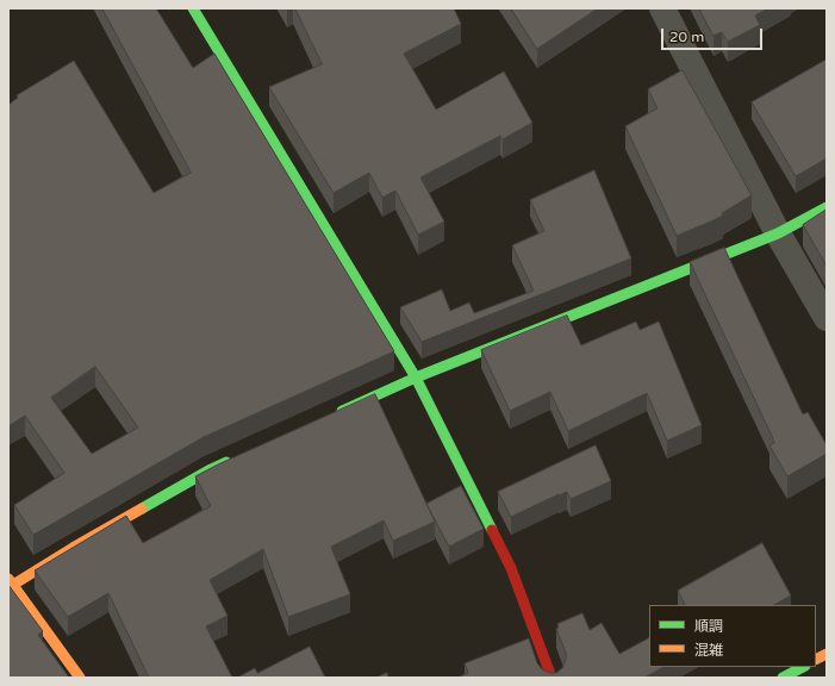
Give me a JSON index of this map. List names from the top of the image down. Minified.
{"legend":["順調","混雑"],"scale_bar":"20 m"}
